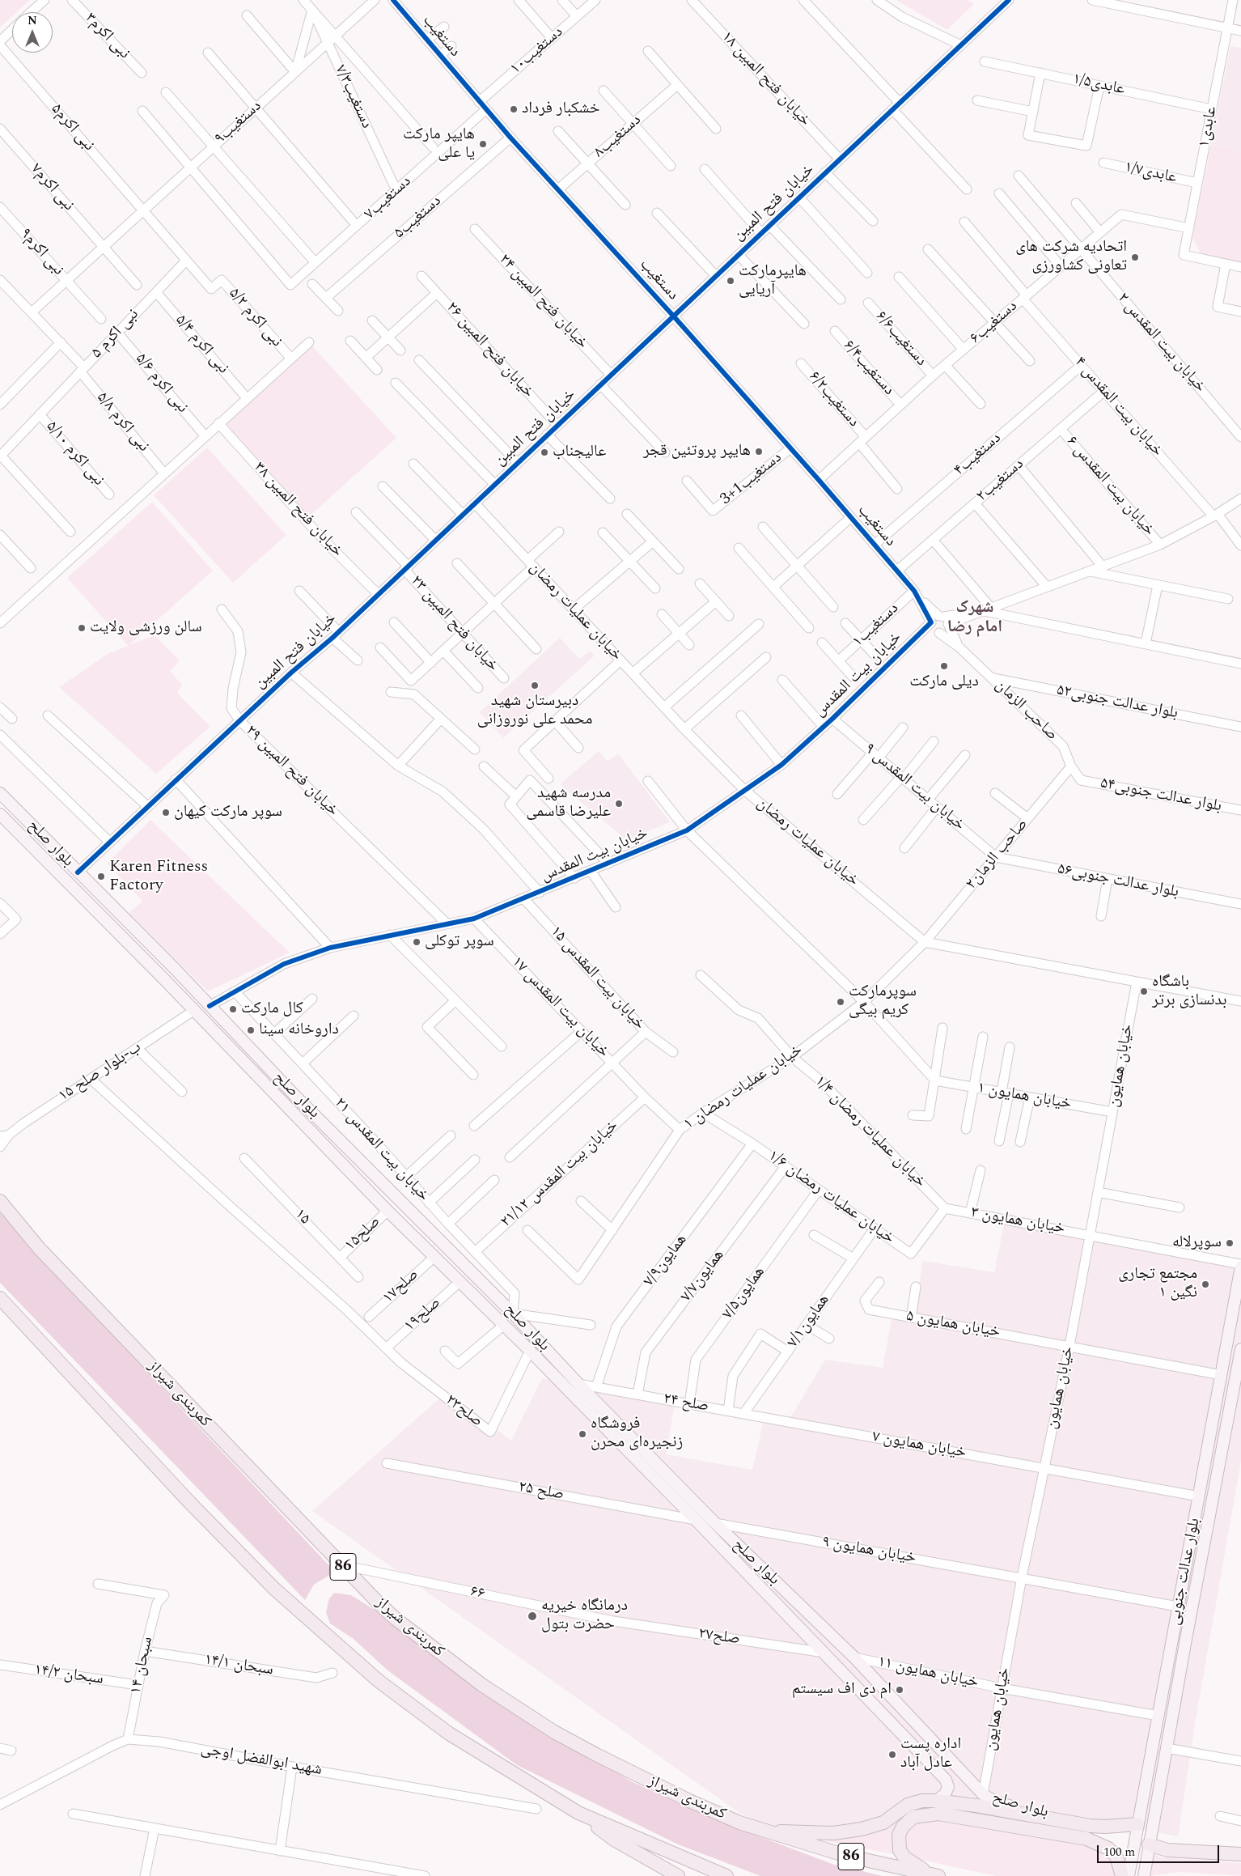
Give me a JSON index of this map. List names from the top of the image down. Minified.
{"streets":{"highway":["کمربندی شیراز","86"],"main road":["بلوار صلح","بلوار عدالت جنوبی"],"street":["نبی اکرم۳","دستغیب","دستغیب۱۰","خیابان فتح المبین ۱۸","عابدی۱/۵","دستغیب۷/۳","دستغیب۹","۱عابدی","نبی اکرم۵","دستغیب۸","عابدی۱/۷","نبی اکرم۷","دستغیب۷","خیابان فتح المبین","دستغیب۵","نبی اکرم۹","خیابان فتح المبین ۲۴","نبی اکرم ۵/۲","دستغیب۶","نبی اکرم ۵","دستغیب۶/۶","خیابان بیت المقدس ۲","نبی اکرم ۵/۴","خیابان فتح المبین ۲۶","دستغیب۶/۴","نبی اکرم ۵/۶","دستغیب۶/۲","خیابان بیت المقدس ۴","نبی اکرم ۵/۸","نبی اکرم ۵/۱۰","دستغیب۴","3+1دستغیب","۲دستغیب","خیابان بیت المقدس ۶","خیابان فتح المبین ۳۸","خیابان عملیات رمضان","خیابان فتح المبین ۲۳","دستغیب۱","خیابان بیت المقدس","بلوار عدالت جنوبی۵۲","صاحب الزمان","خیابان فتح المبین ۲۹","خیابان بیت المقدس ۹","بلوار عدالت جنوبی۵۴","۲صاحب الزمان","بلوار عدالت جنوبی۵۶","خیابان بیت المقدس ۱۵","خیابان بیت المقدس ۱۷","خیابان همایون","۱۵ ب-بلوار صلح","خیابان عملیات رمضان ۱","خیابان همایون ۱","خیابان عملیات رمضان ۱/۴","خیابان بیت المقدس ۲۱","خیابان بیت المقدس ۲۱/۱۲","خیابان عملیات رمضان ۱/۶","۱۵","خیابان همایون ۳","صلح۱۵","همایون۷/۹","همایون۷/۷","صلح۱۷","همایون۷/۵","صلح۱۹","همایون۷/۱","خیابان همایون ۵","صلح ۲۴","صلح۲۳","خیابان همایون ۷","صلح ۲۵","خیابان همایون ۹","۶۶","صلح۲۷","سبحان ۱۴","سبحان ۱۴/۱","خیابان همایون ۱۱","سبحان ۱۴/۲","شهید ابوالفضل اوجی"]},"crossings":[["دستغیب","دستغیب۱۰"],["دستغیب","دستغیب۸"],["دستغیب","دستغیب۷"],["دستغیب","خیابان فتح المبین"],["دستغیب","دستغیب۵"],["دستغیب","دستغیب۶"],["دستغیب","دستغیب۴"],["دستغیب","3+1دستغیب"],["دستغیب","۲دستغیب"],["دستغیب","دستغیب۱"],["دستغیب","خیابان بیت المقدس"],["دستغیب","صاحب الزمان"],["خیابان فتح المبین ۱۸","خیابان فتح المبین"],["عابدی۱/۵","۱عابدی"],["دستغیب۹","نبی اکرم۵"],["دستغیب۹","نبی اکرم۷"],["دستغیب۹","دستغیب۷"],["دستغیب۹","نبی اکرم۹"],["۱عابدی","عابدی۱/۷"],["۱عابدی","دستغیب۶"],["خیابان فتح المبین","خیابان فتح المبین ۲۴"],["خیابان فتح المبین","خیابان فتح المبین ۲۶"],["خیابان فتح المبین","خیابان فتح المبین ۳۸"],["خیابان فتح المبین","خیابان عملیات رمضان"],["خیابان فتح المبین","خیابان فتح المبین ۲۳"],["خیابان فتح المبین","خیابان فتح المبین ۲۹"],["خیابان فتح المبین","بلوار صلح"],["نبی اکرم ۵/۲","نبی اکرم ۵"],["دستغیب۶","دستغیب۶/۶"],["دستغیب۶","خیابان بیت المقدس ۲"],["دستغیب۶","دستغیب۶/۴"],["دستغیب۶","دستغیب۶/۲"],["دستغیب۶","خیابان بیت المقدس ۴"],["نبی اکرم ۵","نبی اکرم ۵/۴"],["نبی اکرم ۵","نبی اکرم ۵/۶"],["نبی اکرم ۵","نبی اکرم ۵/۸"],["نبی اکرم ۵","نبی اکرم ۵/۱۰"],["خیابان بیت المقدس ۴","دستغیب۴"],["خیابان بیت المقدس ۴","۲دستغیب"],["۲دستغیب","خیابان بیت المقدس ۶"],["خیابان عملیات رمضان","خیابان بیت المقدس"],["خیابان عملیات رمضان","۲صاحب الزمان"],["خیابان عملیات رمضان","خیابان همایون"],["خیابان عملیات رمضان","خیابان عملیات رمضان ۱"],["خیابان بیت المقدس","خیابان فتح المبین ۲۹"],["خیابان بیت المقدس","خیابان بیت المقدس ۹"],["خیابان بیت المقدس","بلوار صلح"],["خیابان بیت المقدس","خیابان بیت المقدس ۱۵"],["خیابان بیت المقدس","خیابان بیت المقدس ۱۷"],["خیابان بیت المقدس","خیابان بیت المقدس ۲۱"],["بلوار عدالت جنوبی۵۲","صاحب الزمان"],["صاحب الزمان","بلوار عدالت جنوبی۵۴"],["صاحب الزمان","۲صاحب الزمان"],["خیابان بیت المقدس ۹","۲صاحب الزمان"],["خیابان بیت المقدس ۹","بلوار عدالت جنوبی۵۶"],["بلوار صلح","خیابان همایون"],["بلوار صلح","۱۵ ب-بلوار صلح"],["بلوار صلح","خیابان بیت المقدس ۲۱"],["بلوار صلح","صلح۱۵"],["بلوار صلح","صلح۱۷"],["بلوار صلح","صلح۱۹"],["بلوار صلح","صلح ۲۴"],["بلوار صلح","صلح۲۳"],["بلوار صلح","صلح ۲۵"],["بلوار صلح","خیابان همایون ۹"],["بلوار صلح","صلح۲۷"],["بلوار صلح","خیابان همایون ۱۱"],["۲صاحب الزمان","بلوار عدالت جنوبی۵۶"],["۲صاحب الزمان","خیابان عملیات رمضان ۱"],["خیابان بیت المقدس ۱۷","خیابان عملیات رمضان ۱"],["خیابان بیت المقدس ۱۷","خیابان بیت المقدس ۲۱/۱۲"],["خیابان همایون","خیابان همایون ۱"],["خیابان همایون","خیابان همایون ۳"],["خیابان همایون","خیابان همایون ۵"],["خیابان همایون","خیابان همایون ۷"],["خیابان همایون","خیابان همایون ۹"],["خیابان همایون","خیابان همایون ۱۱"],["خیابان عملیات رمضان ۱","خیابان عملیات رمضان ۱/۴"],["خیابان عملیات رمضان ۱","خیابان عملیات رمضان ۱/۶"],["خیابان عملیات رمضان ۱/۴","خیابان عملیات رمضان ۱/۶"],["خیابان عملیات رمضان ۱/۴","خیابان همایون ۳"],["خیابان بیت المقدس ۲۱","خیابان بیت المقدس ۲۱/۱۲"],["خیابان عملیات رمضان ۱/۶","خیابان همایون ۳"],["خیابان عملیات رمضان ۱/۶","همایون۷/۹"],["خیابان عملیات رمضان ۱/۶","همایون۷/۷"],["خیابان عملیات رمضان ۱/۶","همایون۷/۵"],["خیابان عملیات رمضان ۱/۶","همایون۷/۱"],["۱۵","صلح۱۵"],["خیابان همایون ۳","بلوار عدالت جنوبی"],["همایون۷/۹","صلح ۲۴"],["همایون۷/۷","صلح ۲۴"],["همایون۷/۵","صلح ۲۴"],["صلح۱۹","صلح۲۳"],["همایون۷/۱","صلح ۲۴"],["خیابان همایون ۵","بلوار عدالت جنوبی"],["کمربندی شیراز","۶۶"],["صلح ۲۴","خیابان همایون ۷"],["خیابان همایون ۷","بلوار عدالت جنوبی"],["خیابان همایون ۹","بلوار عدالت جنوبی"],["بلوار عدالت جنوبی","خیابان همایون ۱۱"],["۶۶","صلح۲۷"],["سبحان ۱۴","سبحان ۱۴/۱"],["سبحان ۱۴","سبحان ۱۴/۲"],["سبحان ۱۴","شهید ابوالفضل اوجی"]],"districts":["شهرک امام رضا"],"places":["خشکبار فرداد","هایپر مارکت یا علی","اتحادیه شرکت های تعاونی کشاورزی","هایپرمارکت آریایی","هایپر پروتئین قجر","عالیجناب","سالن ورزشی ولایت","دیلی مارکت","دبیرستان شهید محمد علی نوروزانی","مدرسه شهید علیرضا قاسمی","سوپر مارکت کیهان","Karen Fitness Factory","سوپر توکلی","باشگاه بدنسازی برتر","سوپرمارکت کریم بیگی","کال مارکت","داروخانه سینا","سوپرلاله","مجتمع تجاری نگین ۱","فروشگاه زنجیره‌ای محرن","درمانگاه خیریه حضرت بتول","ام دی اف سیستم","اداره پست عادل آباد"],"scale_bar":"100 m","north":"top"}
